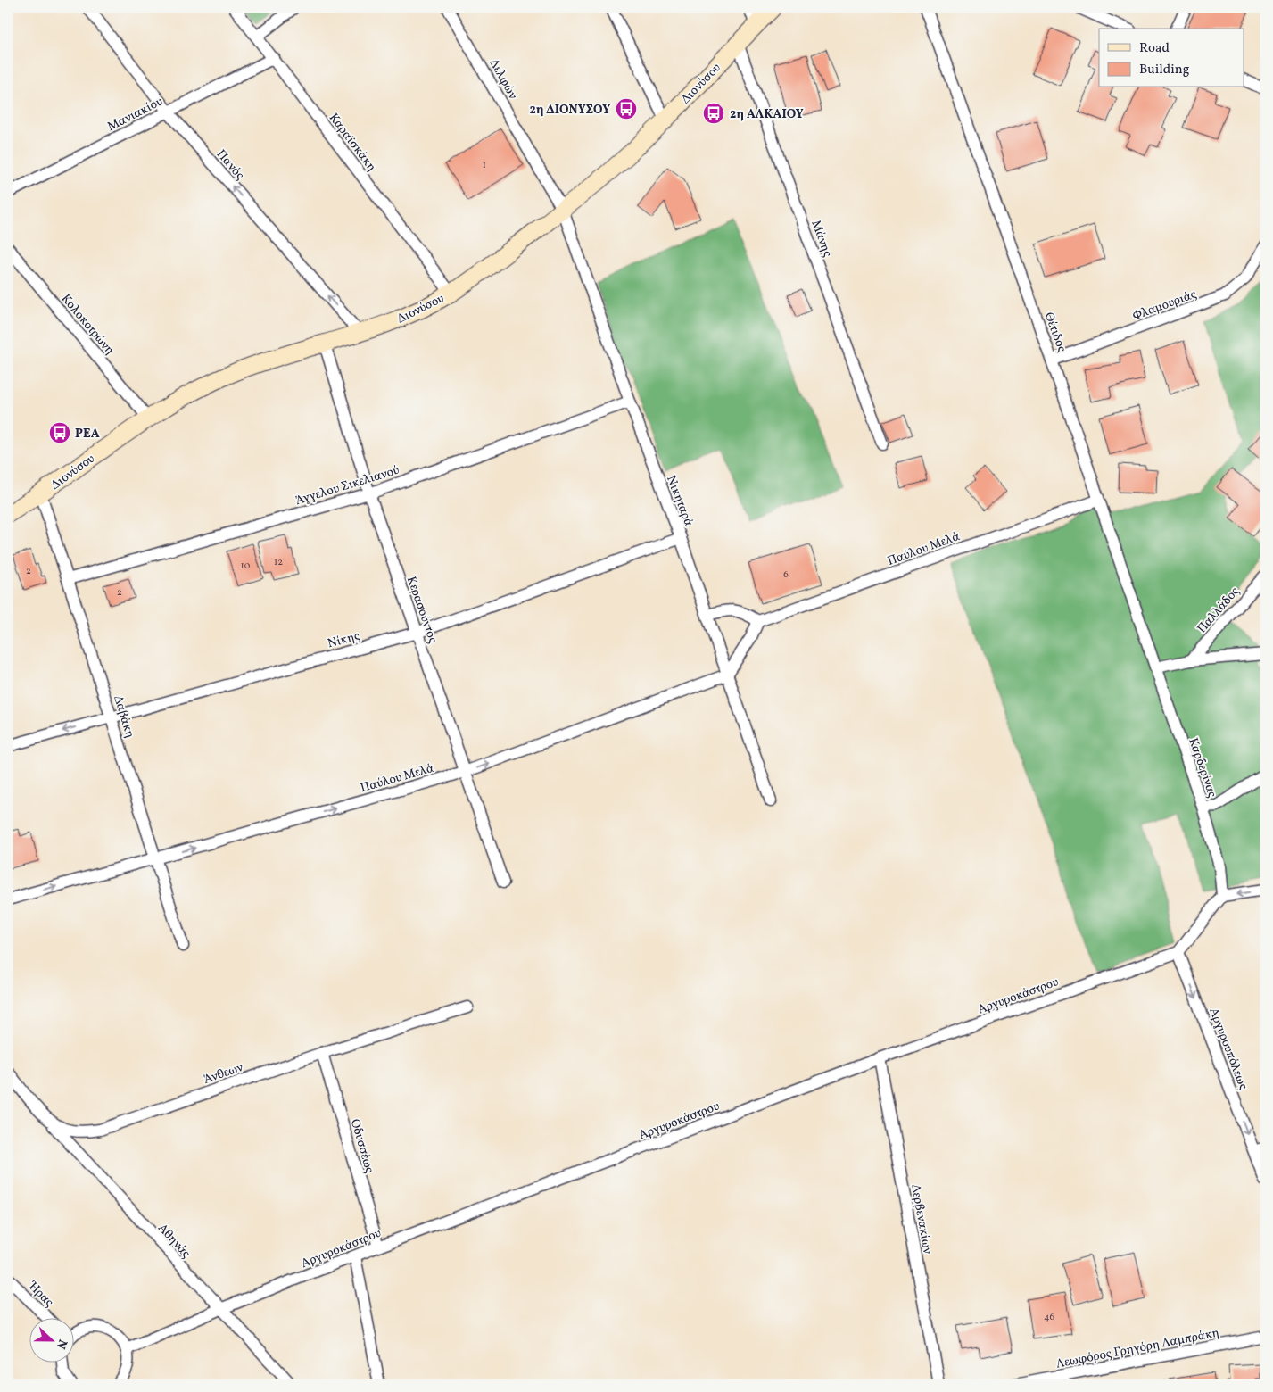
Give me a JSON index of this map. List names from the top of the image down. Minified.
{"streets":{"main road":["Διονύσου"],"street":["Δελφών","Μανιακίου","Καραϊσκάκη","Πανός","Μάνης","Φλαμουριάς","Κολοκοτρώνη","Θέτιδος","Άγγελου Σικελιανού","Νικηταρά","Παύλου Μελά","Κερασούντος","Παλλάδος","Νίκης","Δαβάκη","Καρδερίνας","Αργυροκάστρου","Αργυρουπόλεως","Άνθεων","Οδυσσέως","Δερβενακίων","Αθηνάς","Ήρας","Λεωφόρος Γρηγόρη Λαμπράκη"]},"crossings":[["Δελφών","Διονύσου"],["Δελφών","Νικηταρά"],["Διονύσου","Καραϊσκάκη"],["Διονύσου","Πανός"],["Διονύσου","Μάνης"],["Διονύσου","Κολοκοτρώνη"],["Διονύσου","Νικηταρά"],["Διονύσου","Κερασούντος"],["Διονύσου","Δαβάκη"],["Μανιακίου","Καραϊσκάκη"],["Μανιακίου","Πανός"],["Φλαμουριάς","Θέτιδος"],["Θέτιδος","Παύλου Μελά"],["Θέτιδος","Καρδερίνας"],["Άγγελου Σικελιανού","Νικηταρά"],["Άγγελου Σικελιανού","Κερασούντος"],["Άγγελου Σικελιανού","Δαβάκη"],["Νικηταρά","Παύλου Μελά"],["Νικηταρά","Νίκης"],["Παύλου Μελά","Κερασούντος"],["Παύλου Μελά","Δαβάκη"],["Κερασούντος","Νίκης"],["Νίκης","Δαβάκη"],["Αργυροκάστρου","Αργυρουπόλεως"],["Αργυροκάστρου","Οδυσσέως"],["Αργυροκάστρου","Δερβενακίων"],["Αργυροκάστρου","Αθηνάς"],["Άνθεων","Οδυσσέως"],["Άνθεων","Αθηνάς"]],"one_way":["Πανός","Παύλου Μελά","Αργυρουπόλεως"],"places":{"bus stop":["2η ΔΙΟΝΥΣΟΥ","2η ΑΛΚΑΙΟΥ","ΡΕΑ"]},"house_numbers":["1","12","10","2","6","2","46"],"legend":["Road","Building"],"north":"right"}
